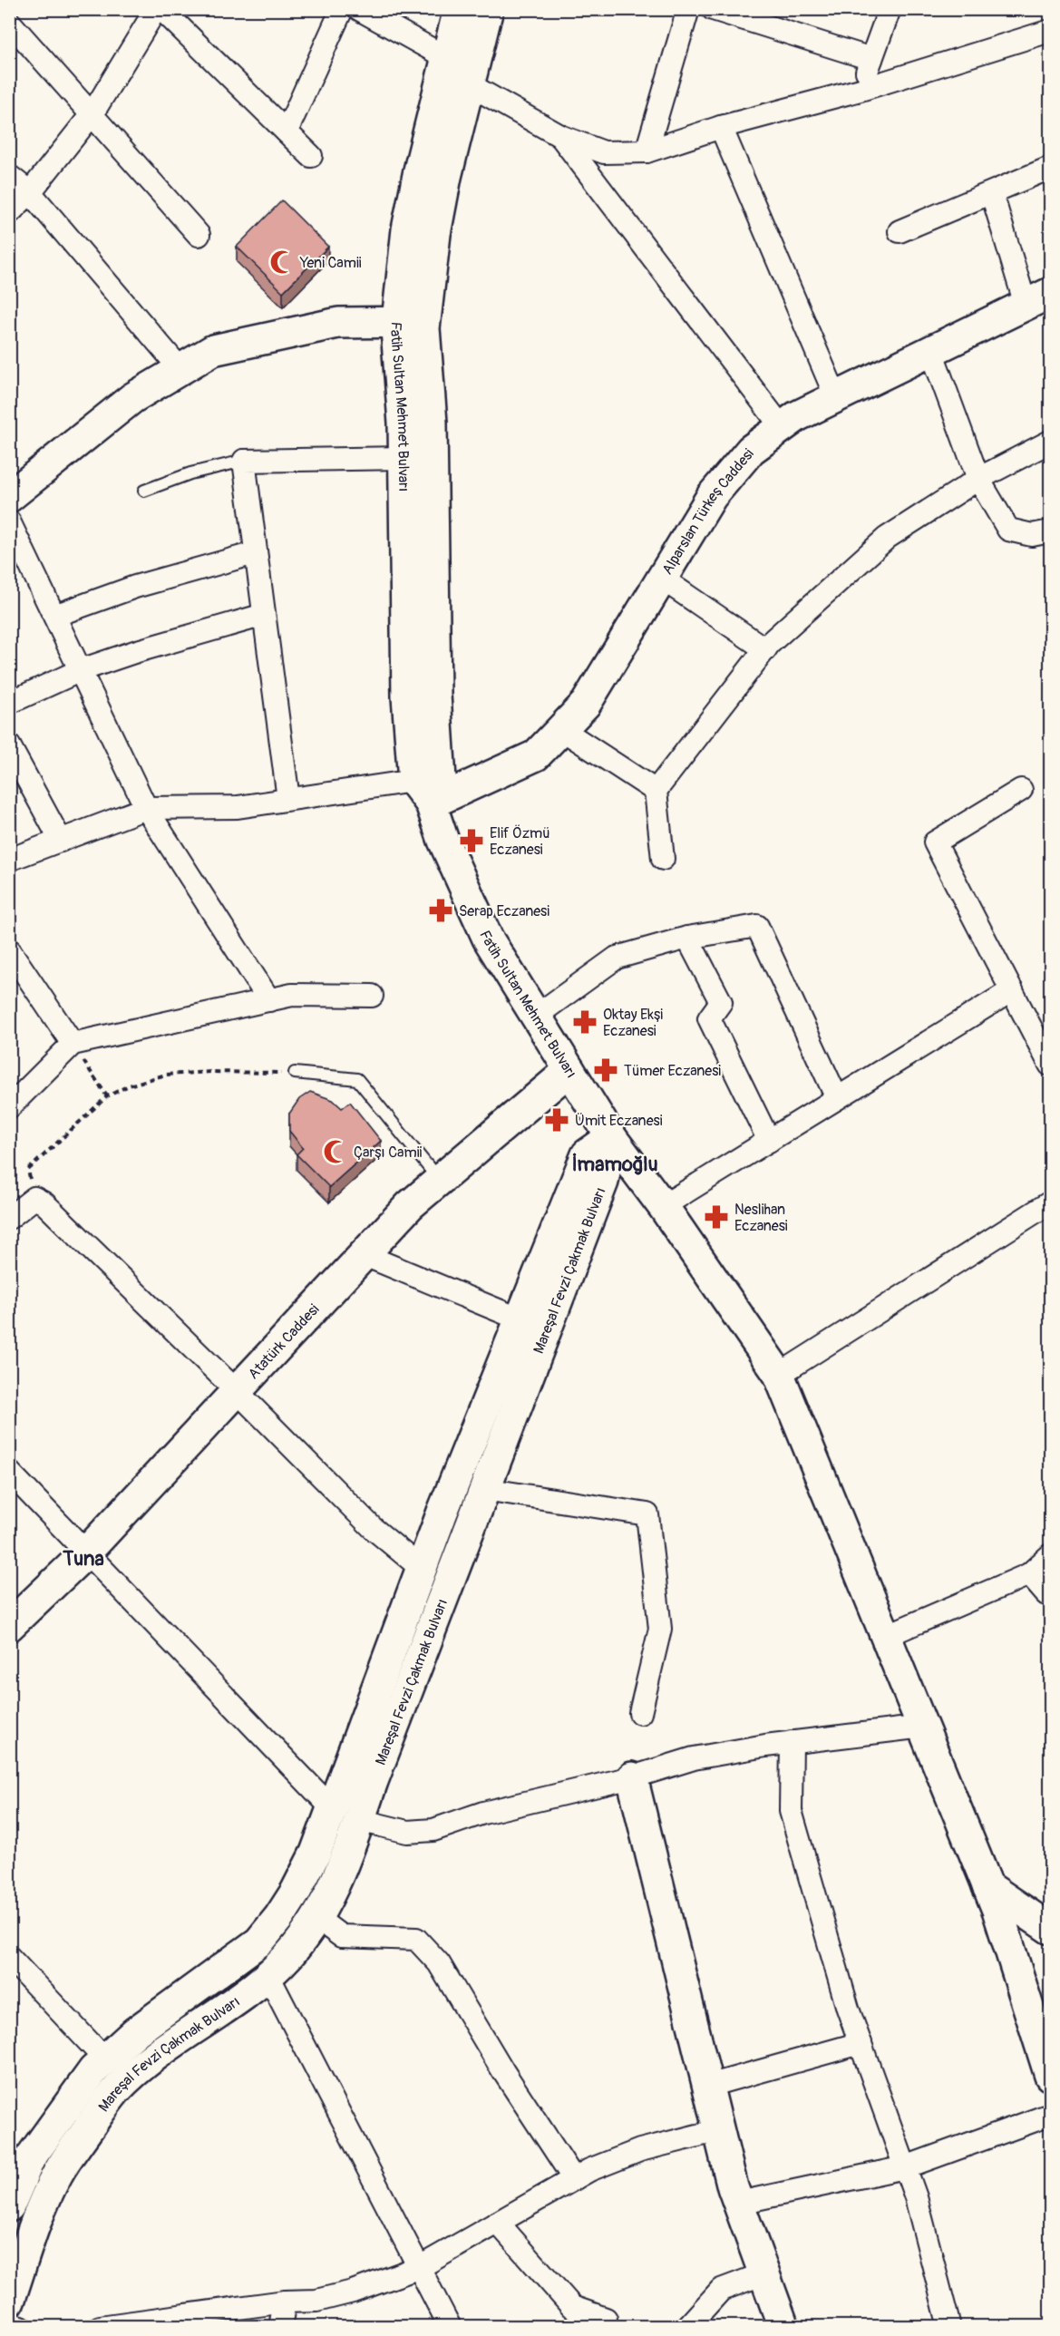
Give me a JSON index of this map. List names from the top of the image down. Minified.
{"streets":{"main road":["Fatih Sultan Mehmet Bulvarı","Alparslan Türkeş Caddesi","Mareşal Fevzi Çakmak Bulvarı","Atatürk Caddesi"]},"crossings":[["Fatih Sultan Mehmet Bulvarı","Alparslan Türkeş Caddesi"],["Fatih Sultan Mehmet Bulvarı","Mareşal Fevzi Çakmak Bulvarı"],["Fatih Sultan Mehmet Bulvarı","Atatürk Caddesi"]],"districts":["İmamoğlu","Tuna"],"places":{"mosque":["Yeni Camii","Çarşı Camii"],"pharmacy":["Elif Özmü Eczanesi","Serap Eczanesi","Oktay Ekşi Eczanesi","Tümer Eczanesi","Ümit Eczanesi","Neslihan Eczanesi"]}}
